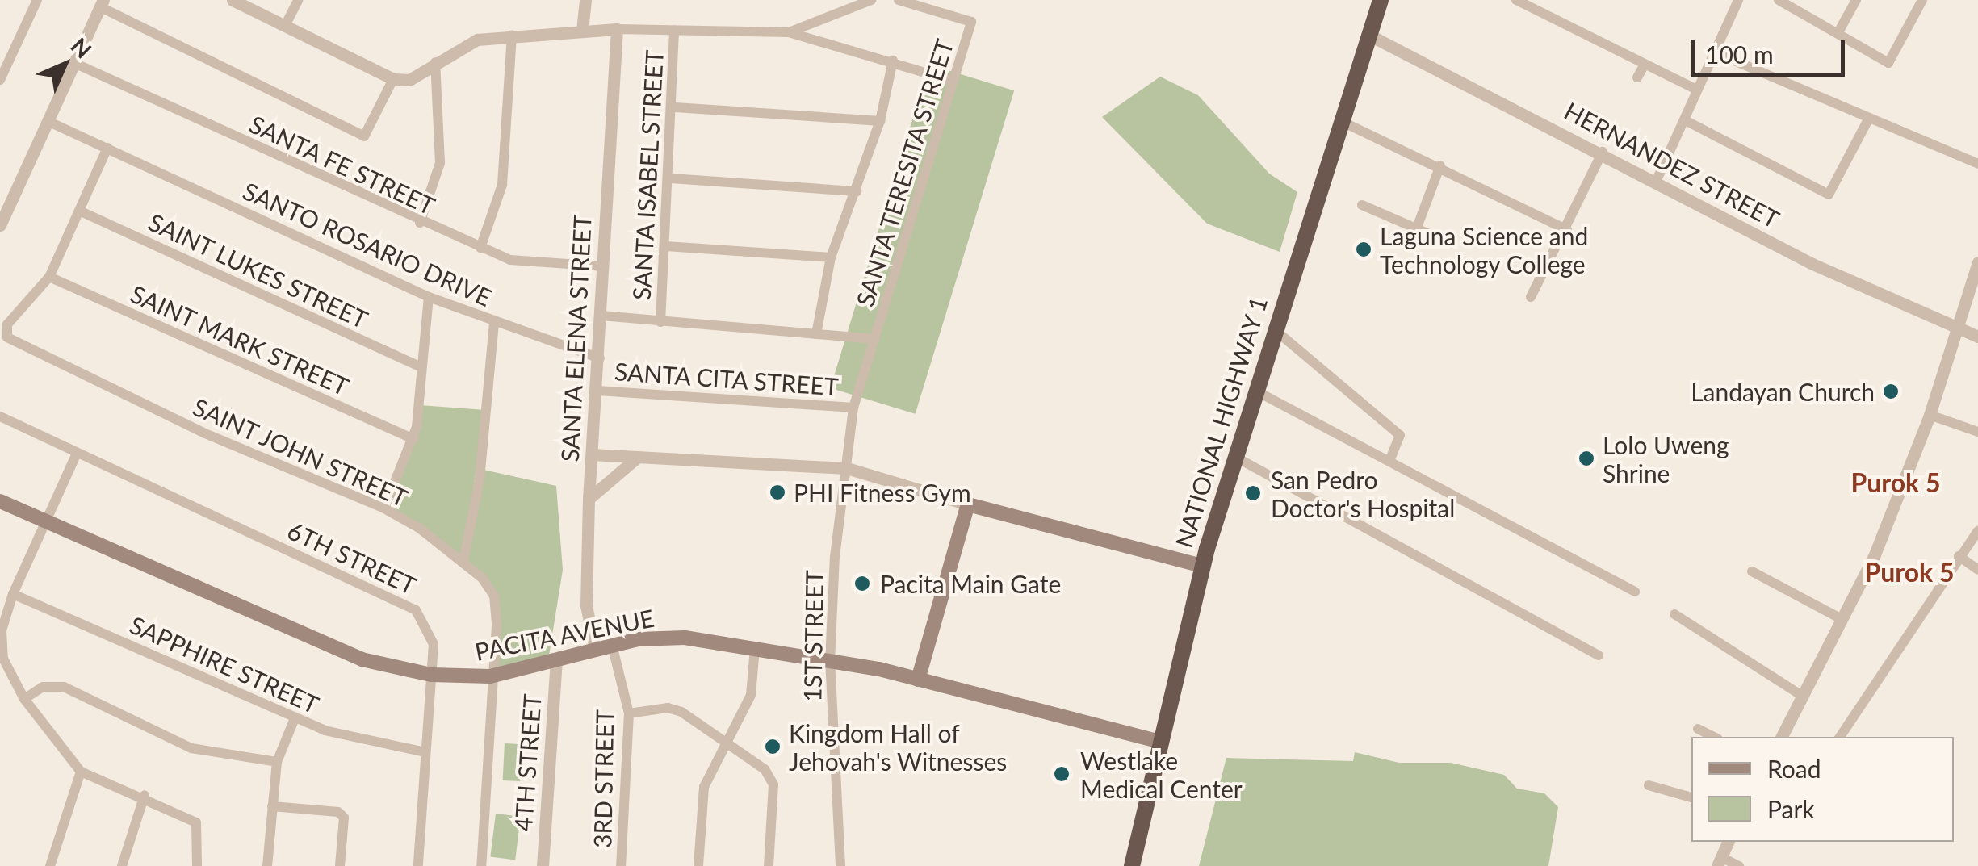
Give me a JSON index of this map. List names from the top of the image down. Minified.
{"streets":{"highway":["NATIONAL HIGHWAY 1"],"main road":["PACITA AVENUE"],"street":["SANTA FE STREET","HERNANDEZ STREET","SANTA TERESITA STREET","SANTA ISABEL STREET","SANTO ROSARIO DRIVE","SAINT LUKES STREET","SANTA ELENA STREET","SAINT MARK STREET","SANTA CITA STREET","SAINT JOHN STREET","6TH STREET","1ST STREET","SAPPHIRE STREET","4TH STREET","3RD STREET"]},"crossings":[["SANTA FE STREET","SANTA ELENA STREET"],["HERNANDEZ STREET","NATIONAL HIGHWAY 1"],["SANTA TERESITA STREET","SANTA CITA STREET"],["SANTA TERESITA STREET","1ST STREET"],["SANTO ROSARIO DRIVE","SAINT JOHN STREET"],["SANTA ELENA STREET","SANTA CITA STREET"],["SANTA ELENA STREET","PACITA AVENUE"],["SAINT MARK STREET","SAINT JOHN STREET"],["SANTA CITA STREET","1ST STREET"],["NATIONAL HIGHWAY 1","PACITA AVENUE"],["SAINT JOHN STREET","PACITA AVENUE"],["6TH STREET","PACITA AVENUE"],["6TH STREET","SAPPHIRE STREET"],["PACITA AVENUE","1ST STREET"],["PACITA AVENUE","4TH STREET"],["PACITA AVENUE","3RD STREET"]],"districts":["Purok 5","Purok 5"],"places":["Laguna Science and Technology College","Landayan Church","Lolo Uweng Shrine","PHI Fitness Gym","San Pedro Doctor's Hospital","Pacita Main Gate","Kingdom Hall of Jehovah's Witnesses","Westlake Medical Center"],"legend":["Road","Park"],"scale_bar":"100 m","north":"top right"}
